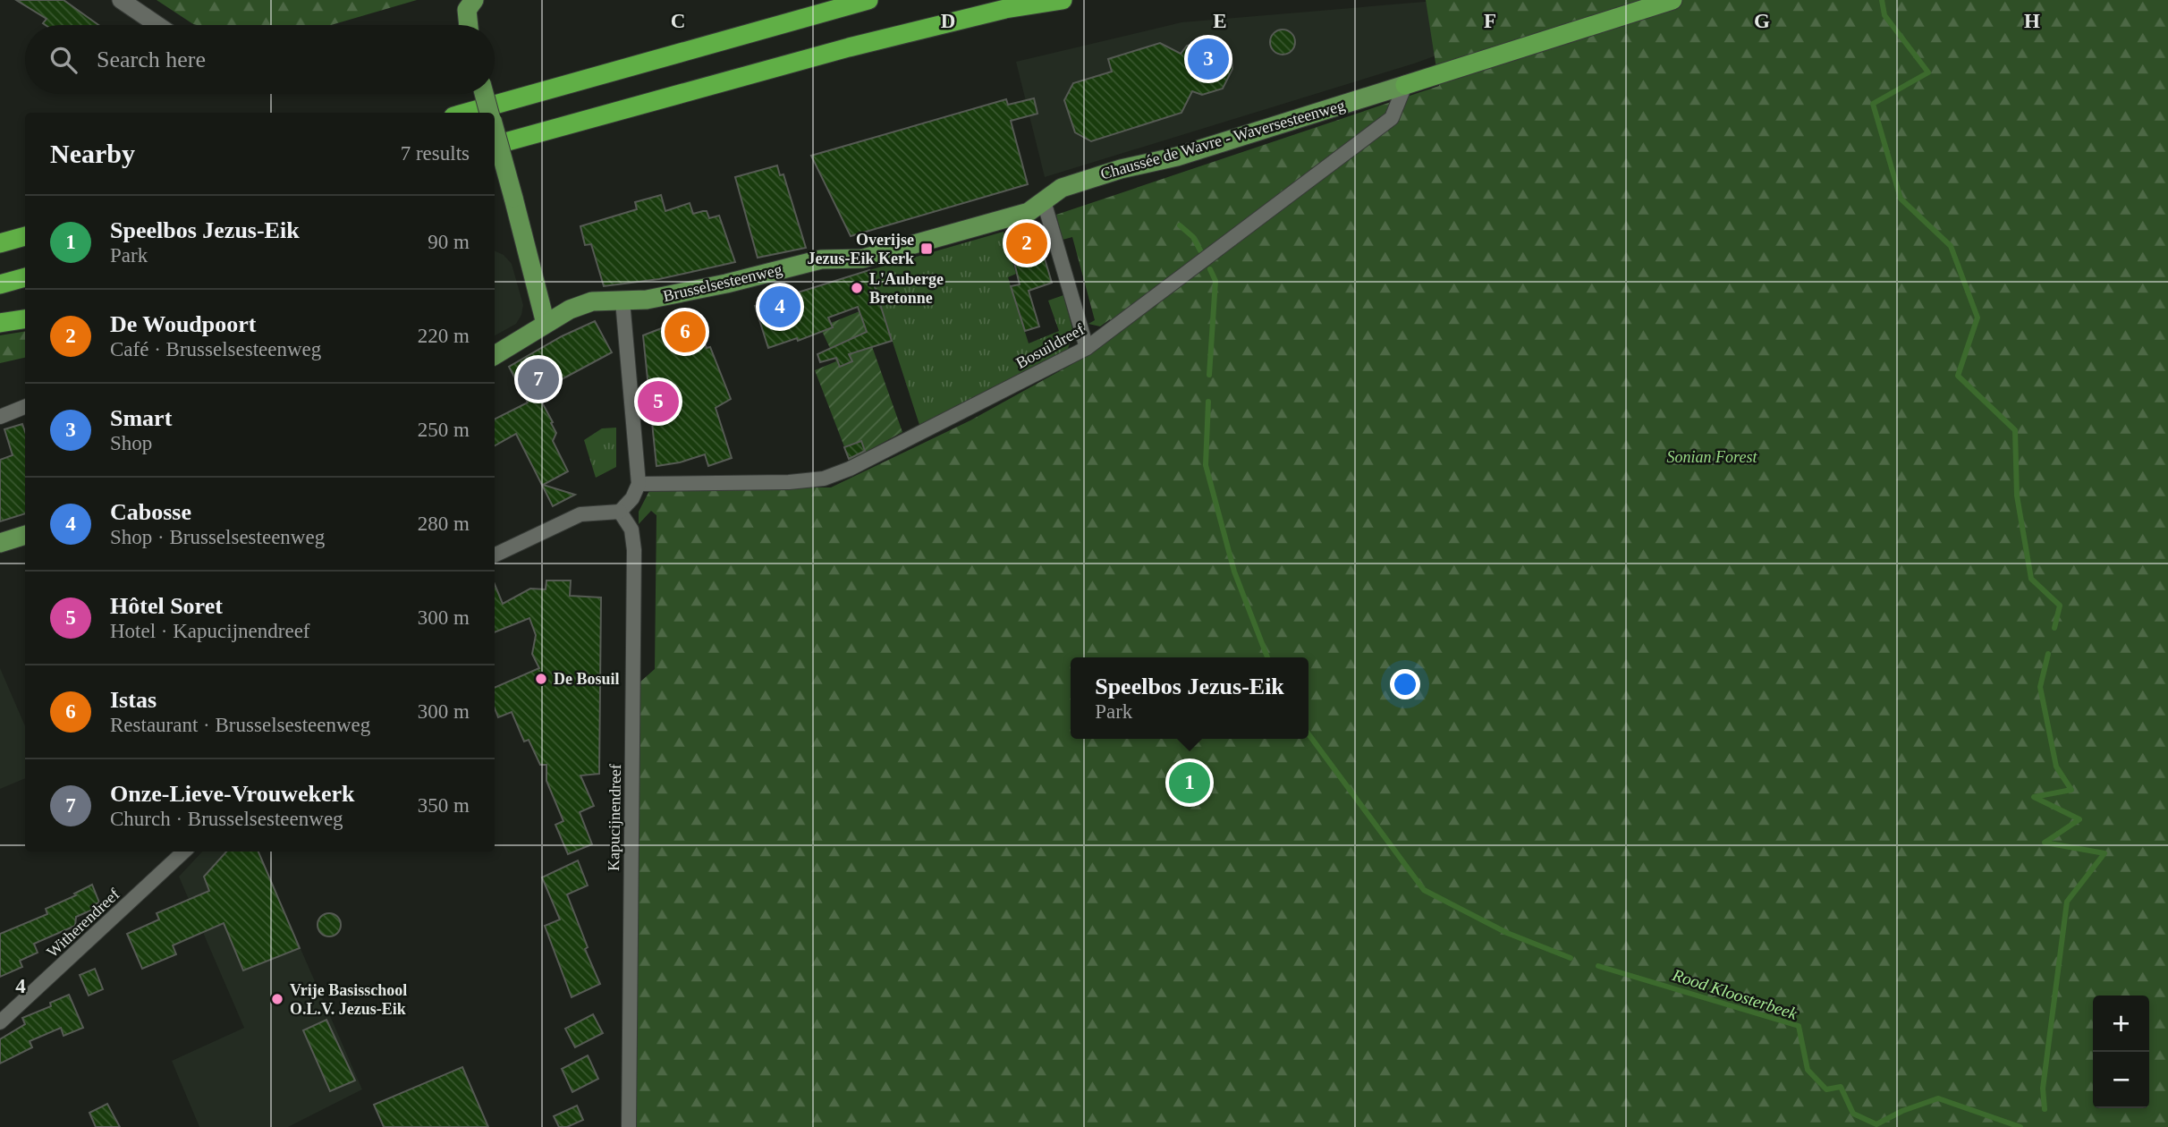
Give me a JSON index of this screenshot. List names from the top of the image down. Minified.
{"streets":{"main road":["Chaussée de Wavre - Waversesteenweg","Brusselsesteenweg"],"street":["Bosuildreef","Kapucijnendreef","Witherendreef"]},"crossings":[["Chaussée de Wavre - Waversesteenweg","Brusselsesteenweg"],["Chaussée de Wavre - Waversesteenweg","Bosuildreef"]],"water":["Rood Kloosterbeek"],"parks":["Sonian Forest"],"places":{"transit":["Overijse Jezus-Eik Kerk"],"other":["L'Auberge Bretonne","De Bosuil","Vrije Basisschool O.L.V. Jezus-Eik"]},"page":{"search":"Search here","pins":["3","2","4","6","7","5","1"],"heading":["Nearby","7 results"],"list":[{"mark":"1","name":"Speelbos Jezus-Eik","note":"Park","value":"90 m"},{"mark":"2","name":"De Woudpoort","note":"Café · Brusselsesteenweg","value":"220 m"},{"mark":"3","name":"Smart","note":"Shop","value":"250 m"},{"mark":"4","name":"Cabosse","note":"Shop · Brusselsesteenweg","value":"280 m"},{"mark":"5","name":"Hôtel Soret","note":"Hotel · Kapucijnendreef","value":"300 m"},{"mark":"6","name":"Istas","note":"Restaurant · Brusselsesteenweg","value":"300 m"},{"mark":"7","name":"Onze-Lieve-Vrouwekerk","note":"Church · Brusselsesteenweg","value":"350 m"}],"popup":["Speelbos Jezus-Eik","Park"],"map_buttons":["+","−"]},"grid":{"columns":["C","D","E","F","G","H"],"rows":["4"]}}
